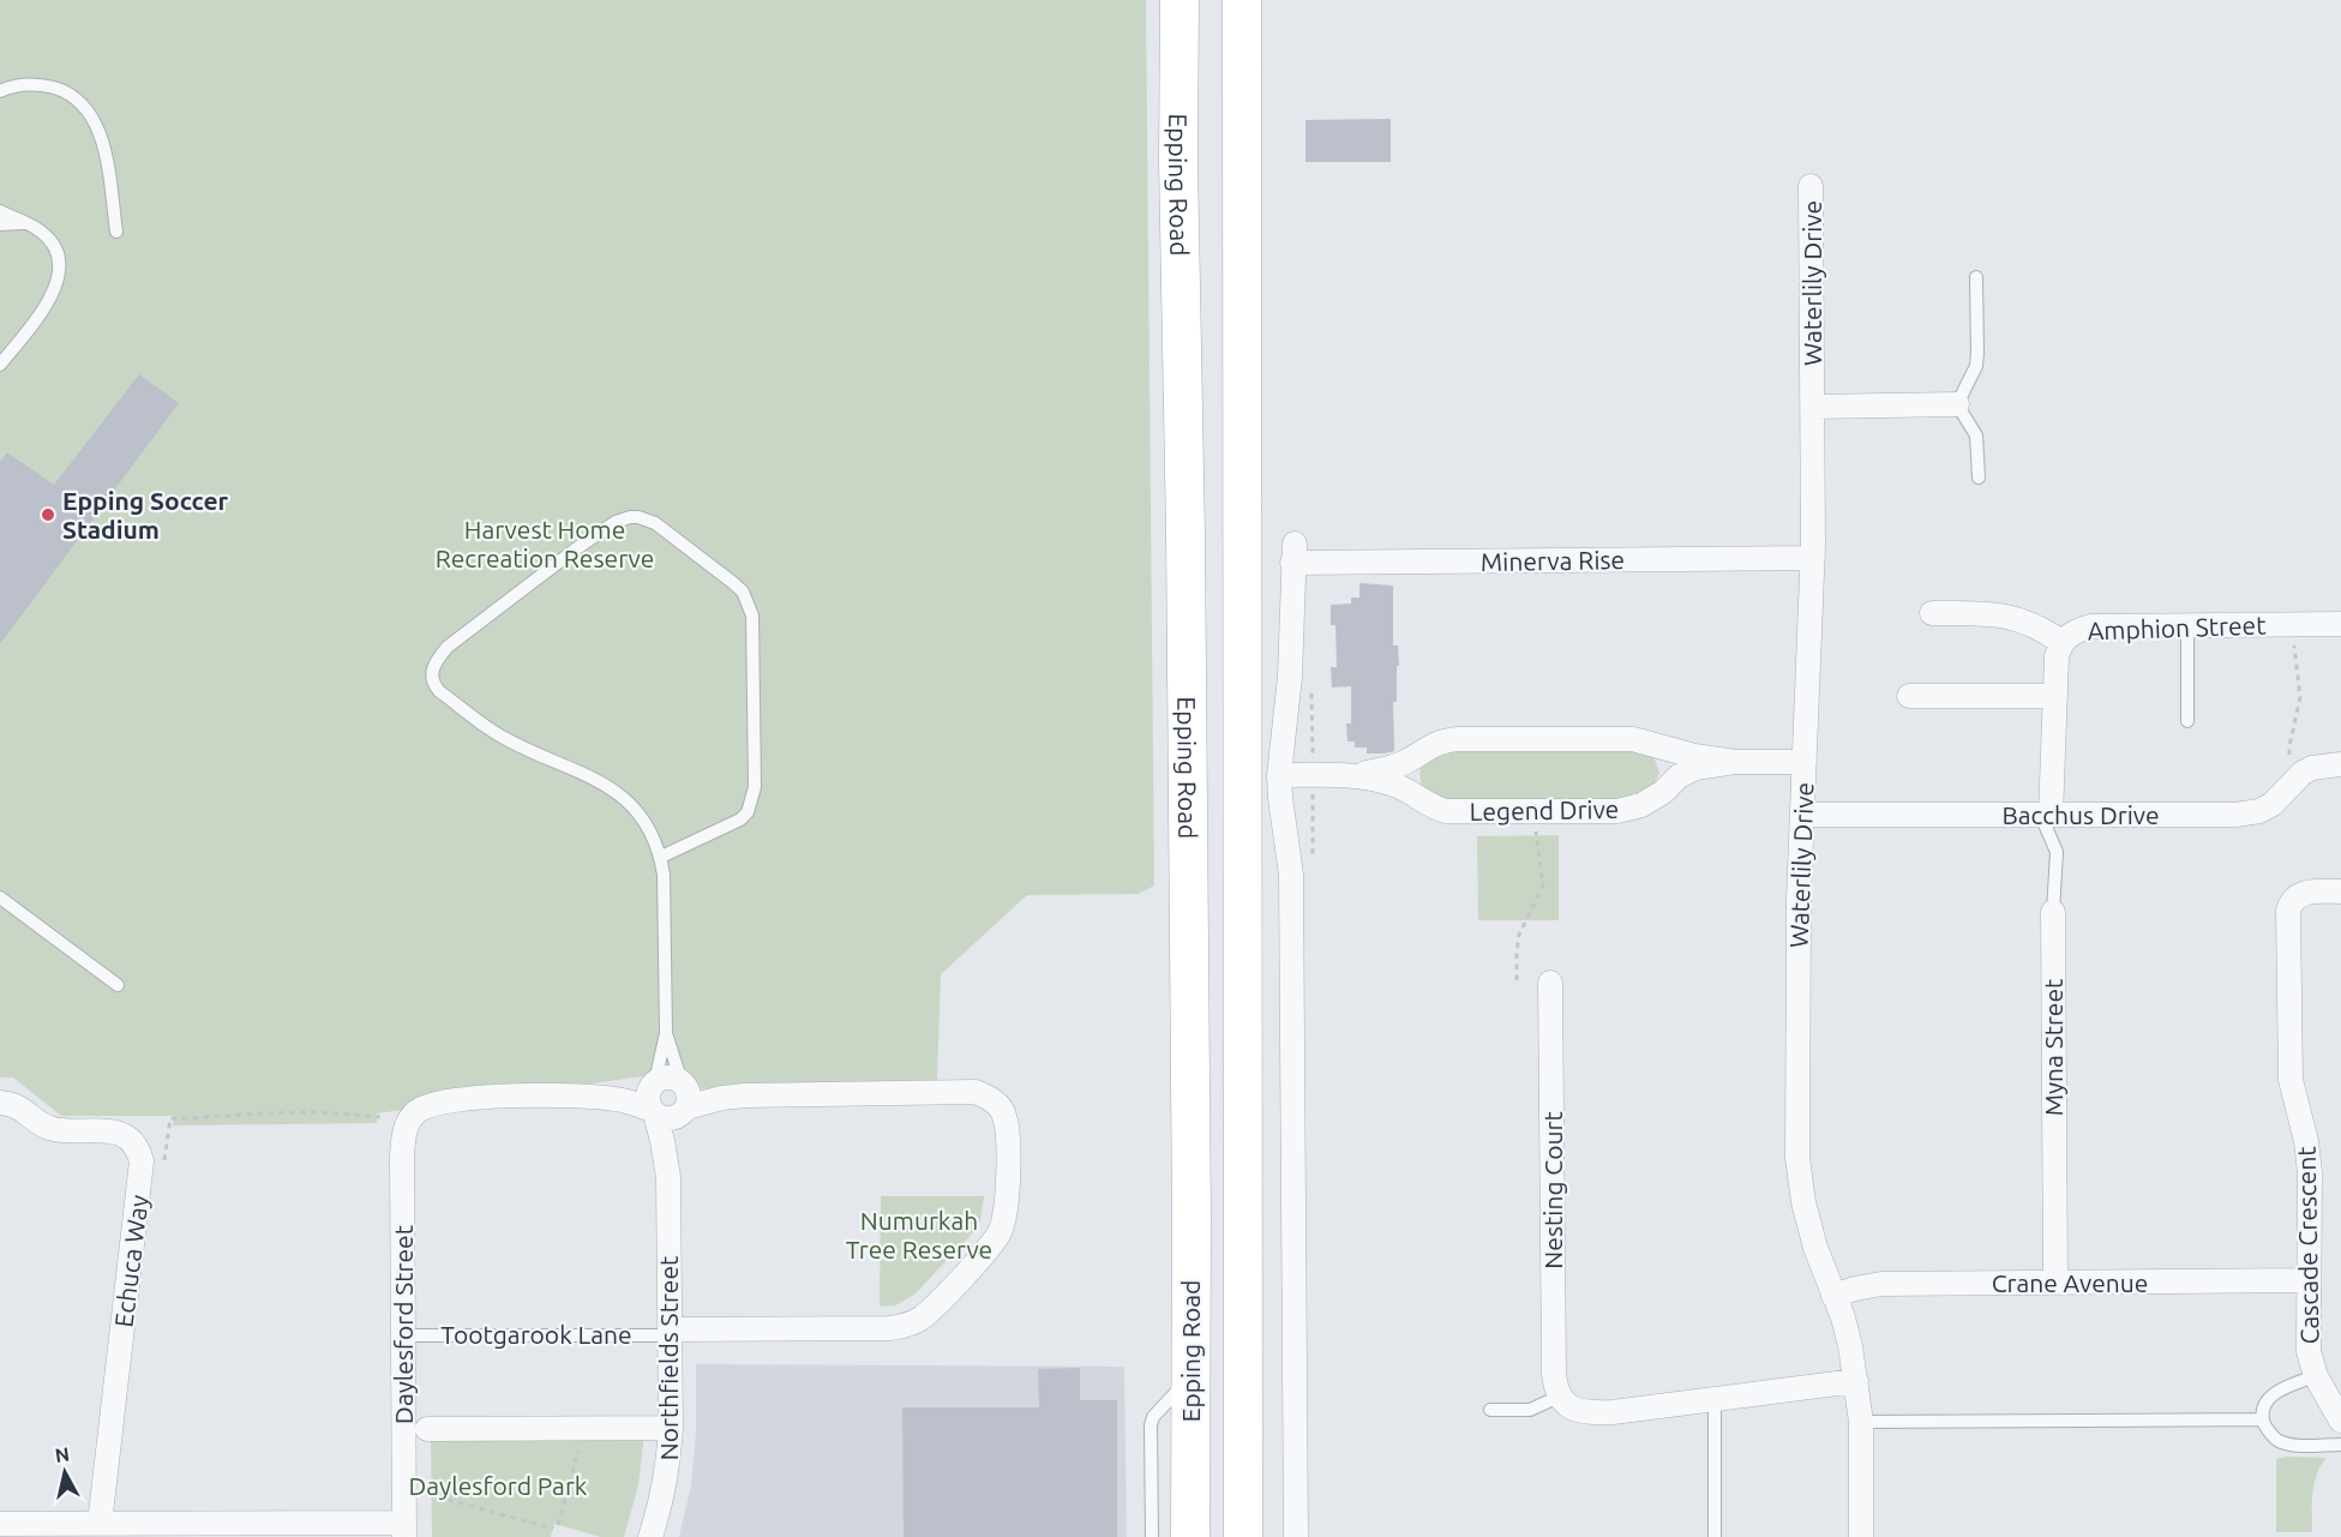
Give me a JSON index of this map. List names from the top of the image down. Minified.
{"streets":{"main road":["Epping Road"],"street":["Waterlily Drive","Minerva Rise","Amphion Street","Legend Drive","Bacchus Drive","Myna Street","Nesting Court","Cascade Crescent","Echuca Way","Crane Avenue","Daylesford Street","Northfields Street"],"lane":["Tootgarook Lane"]},"crossings":[["Waterlily Drive","Minerva Rise"],["Waterlily Drive","Legend Drive"],["Waterlily Drive","Bacchus Drive"],["Waterlily Drive","Crane Avenue"],["Minerva Rise","Legend Drive"],["Amphion Street","Bacchus Drive"],["Amphion Street","Myna Street"],["Bacchus Drive","Myna Street"],["Myna Street","Crane Avenue"],["Cascade Crescent","Crane Avenue"],["Daylesford Street","Tootgarook Lane"],["Tootgarook Lane","Northfields Street"]],"parks":["Harvest Home Recreation Reserve","Numurkah Tree Reserve","Daylesford Park"],"places":["Epping Soccer Stadium"],"north":"top"}
